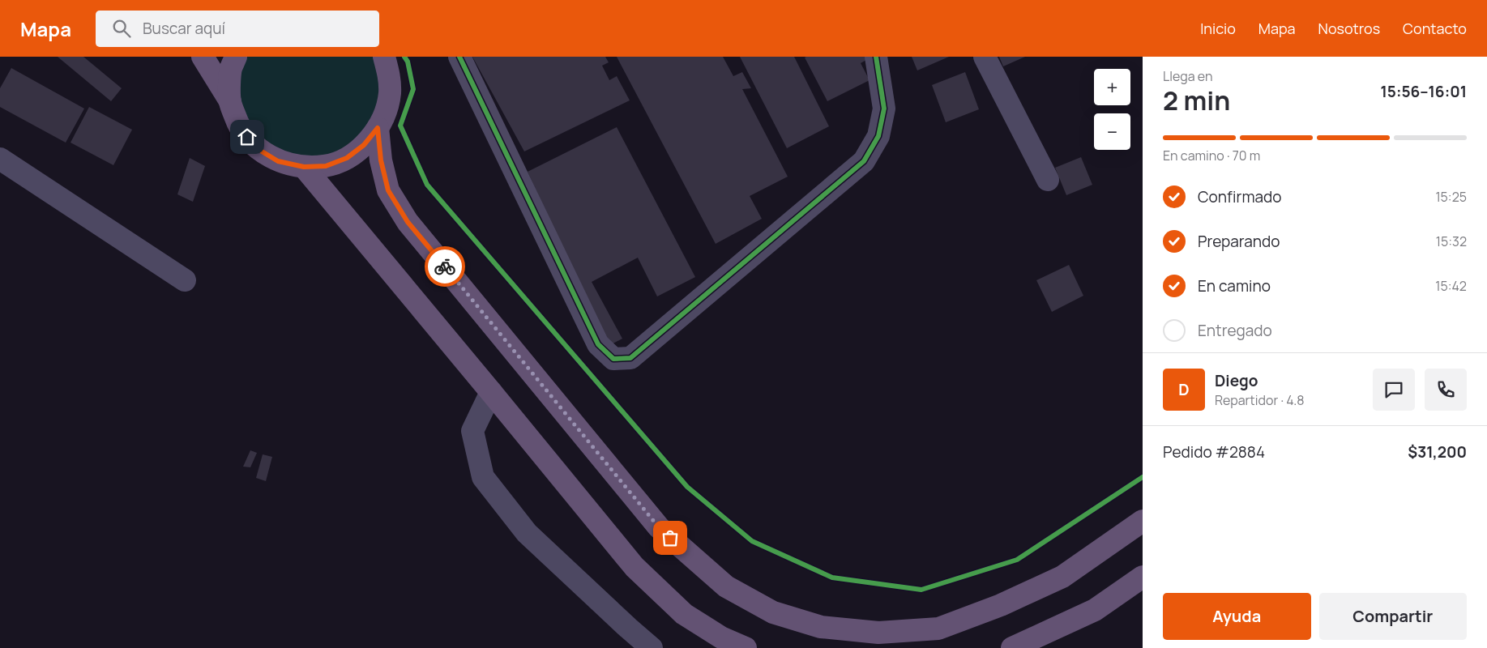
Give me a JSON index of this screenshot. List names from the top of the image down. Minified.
{"page":{"header":"Mapa","search":"Buscar aquí","nav":["Inicio","Mapa","Nosotros","Contacto"],"heading":["2 min","Llega en","15:56–16:01"],"panel":["Diego","Repartidor · 4.8","Pedido #2884","$31,200"],"map_buttons":["+","−"],"bar":"En camino · 70 m","list":[["Confirmado","15:25"],["Preparando","15:32"],["En camino","15:42"],"Entregado"],"round":"D","buttons":["Ayuda","Compartir"]}}
